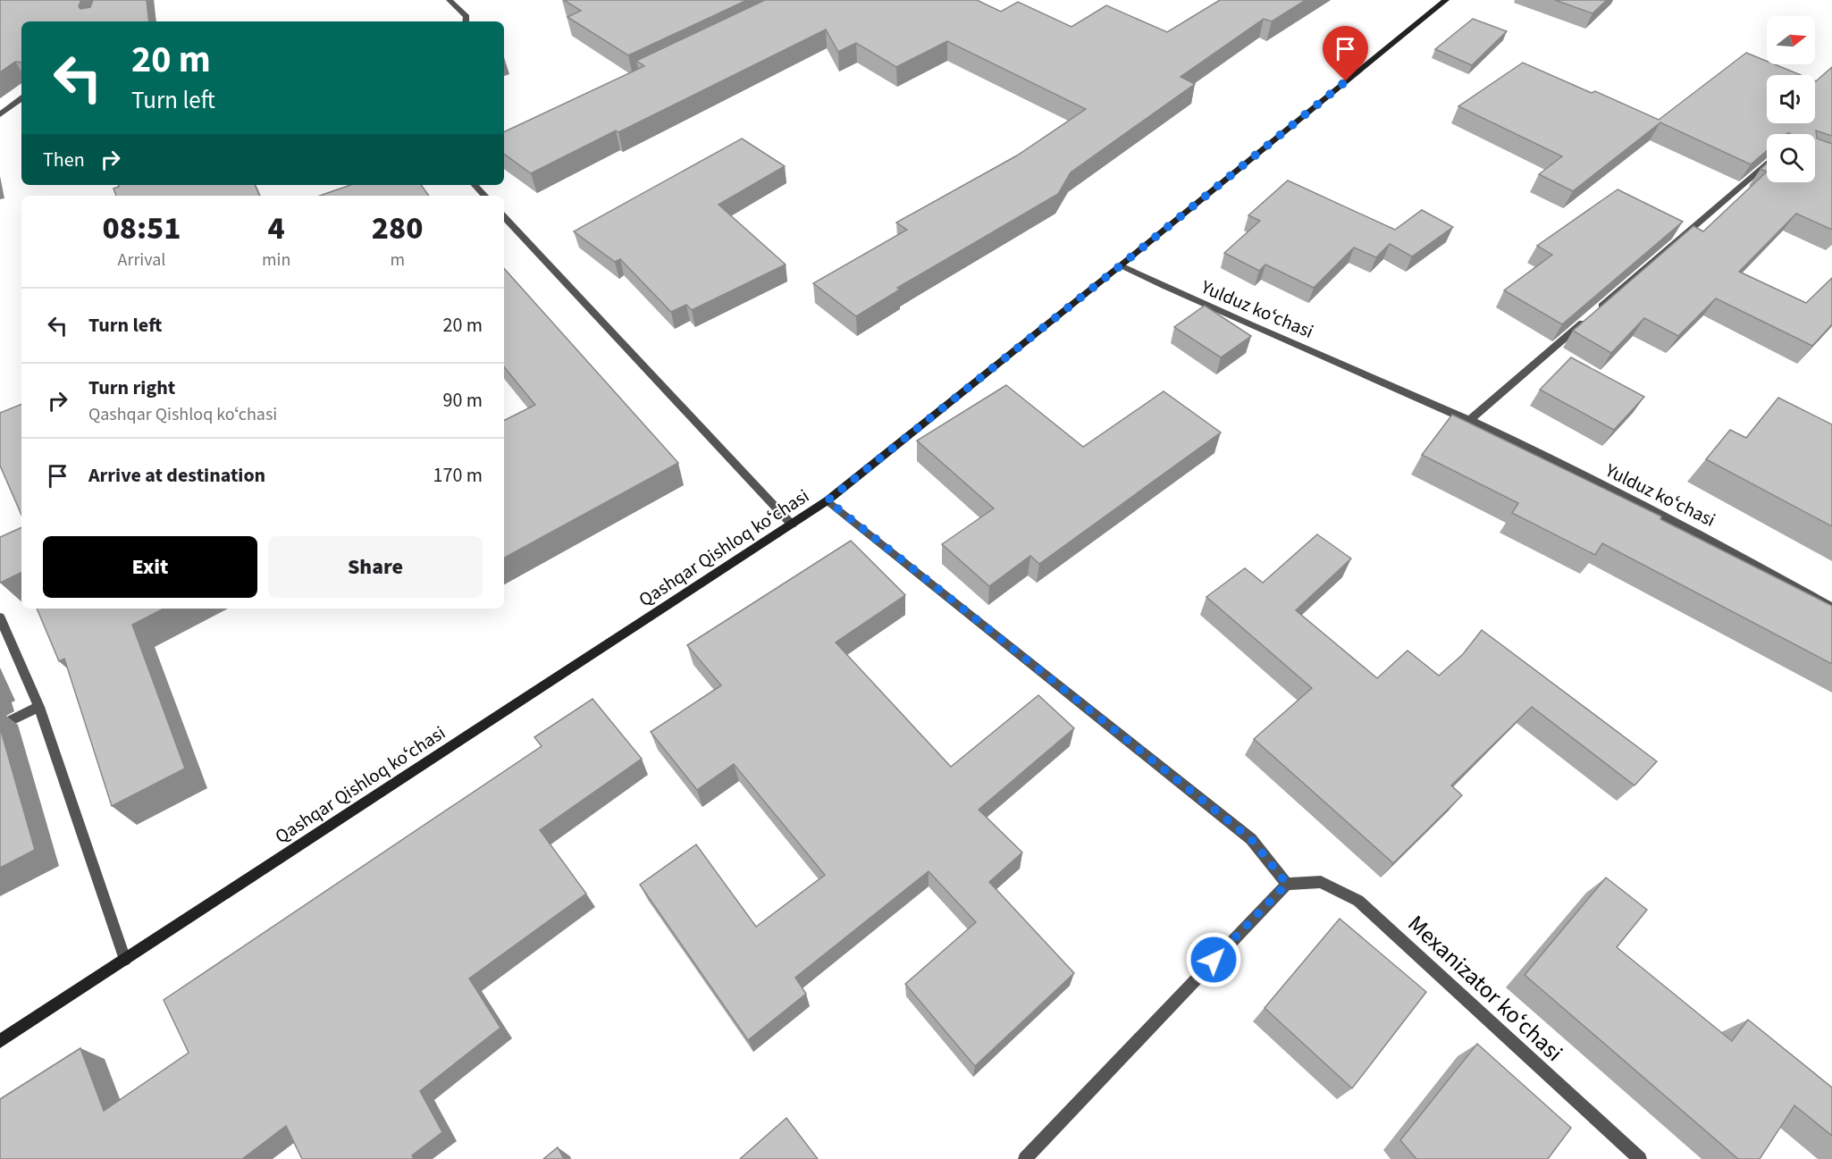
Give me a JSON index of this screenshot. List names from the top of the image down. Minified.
{"streets":{"main road":["Qashqar Qishloq koʻchasi"],"street":["Yulduz koʻchasi","Mexanizator koʻchasi"]},"crossings":[["Yulduz koʻchasi","Qashqar Qishloq koʻchasi"]],"north":"right","page":{"turn":["20 m","Turn left"],"then":"Then","eta":["08:51","Arrival","4","min","280","m"],"list":[{"name":"Turn left","value":"20 m"},{"name":"Turn right","note":"Qashqar Qishloq koʻchasi","value":"90 m"},{"name":"Arrive at destination","value":"170 m"}],"buttons":["Exit","Share"]}}
